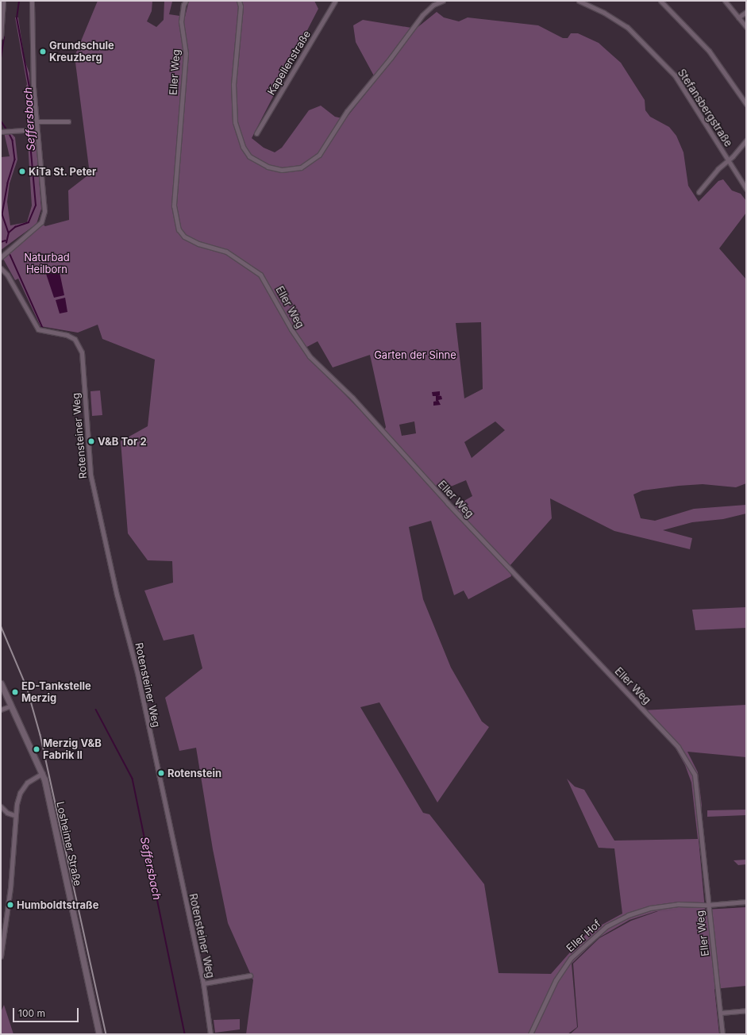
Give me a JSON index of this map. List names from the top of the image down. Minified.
{"streets":{"main road":["Losheimer Straße"],"street":["Kapellenstraße","Eller Weg","Stefansbergstraße","Rotensteiner Weg","Eller Hof"]},"crossings":[["Eller Weg","Eller Hof"]],"water":["Seffersbach"],"parks":["Naturbad Heilborn","Garten der Sinne"],"places":["Grundschule Kreuzberg","KiTa St. Peter","V&B Tor 2","ED-Tankstelle Merzig","Merzig V&B Fabrik II","Rotenstein","Humboldtstraße"],"scale_bar":"100 m"}
